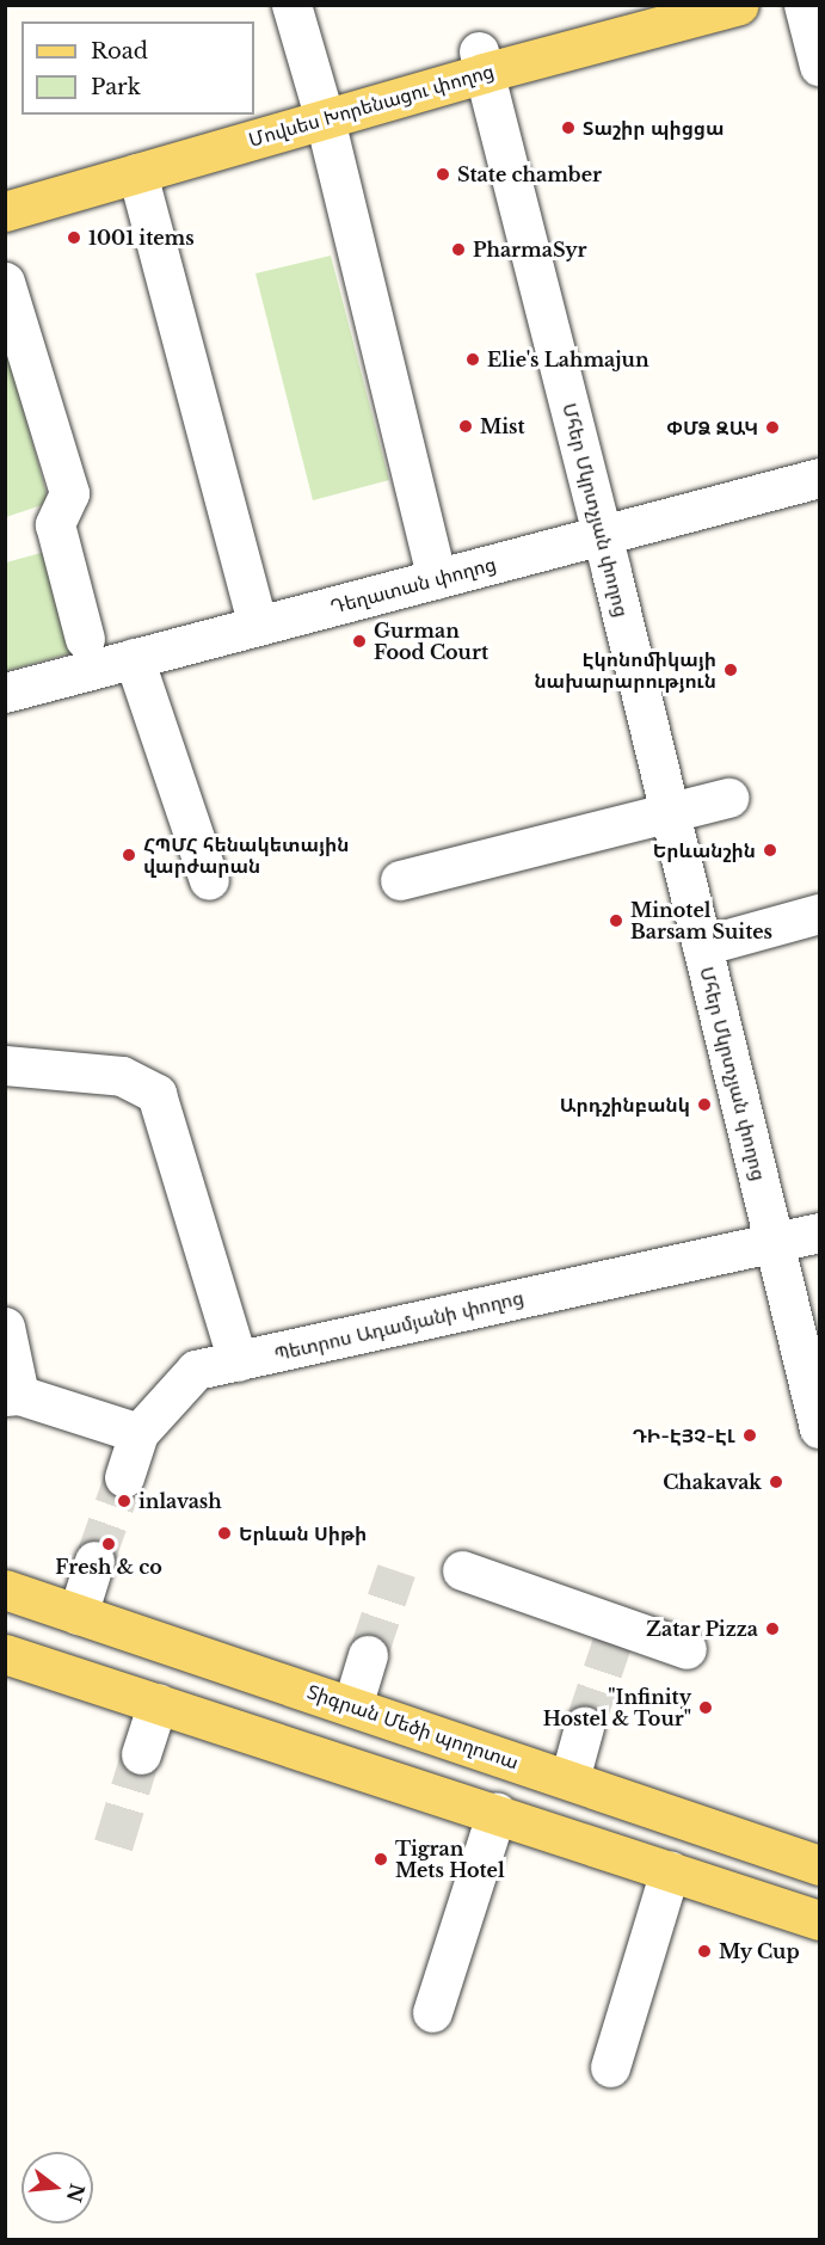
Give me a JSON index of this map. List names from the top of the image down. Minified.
{"streets":{"main road":["Մովսես Խորենացու փողոց","Տիգրան Մեծի պողոտա"],"street":["Մհեր Մկրտչյան փողոց","Դեղատան փողոց","Պետրոս Ադամյանի փողոց"]},"crossings":[["Մովսես Խորենացու փողոց","Մհեր Մկրտչյան փողոց"],["Մհեր Մկրտչյան փողոց","Դեղատան փողոց"],["Մհեր Մկրտչյան փողոց","Պետրոս Ադամյանի փողոց"]],"places":["Տաշիր պիցցա","State chamber","1001 items","PharmaSyr","Elie's Lahmajun","Mist","ՓՄՁ ԶԱԿ","Gurman Food Court","Էկոնոմիկայի նախարարություն","Երևանշին","ՀՊՄՀ հենակետային վարժարան","Minotel Barsam Suites","Արդշինբանկ","ԴԻ-ԷՅՉ-ԷԼ","Chakavak","inlavash","Երևան Սիթի","Fresh & co","Zatar Pizza","\"Infinity Hostel & Tour\"","Tigran Mets Hotel","My Cup"],"legend":["Road","Park"],"north":"right"}
